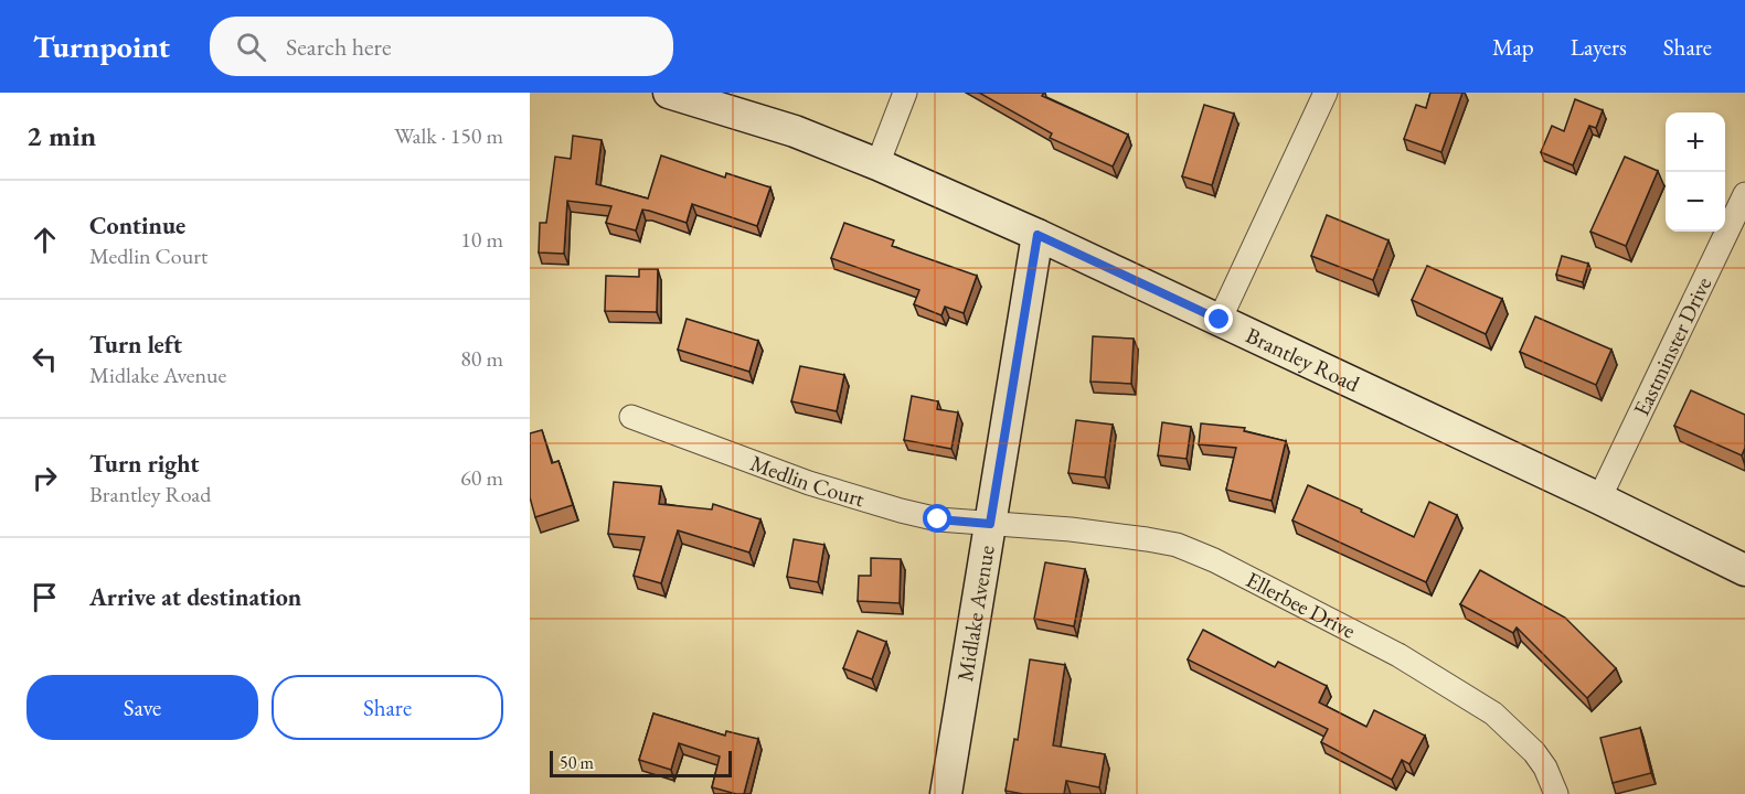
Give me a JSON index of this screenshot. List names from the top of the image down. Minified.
{"streets":{"street":["Eastminster Drive","Brantley Road","Medlin Court","Ellerbee Drive","Midlake Avenue"]},"crossings":[["Eastminster Drive","Brantley Road"],["Brantley Road","Midlake Avenue"],["Medlin Court","Ellerbee Drive"],["Medlin Court","Midlake Avenue"],["Ellerbee Drive","Midlake Avenue"]],"scale_bar":"50 m","page":{"header":"Turnpoint","search":"Search here","nav":["Map","Layers","Share"],"heading":["2 min","Walk · 150 m"],"map_buttons":["+","−"],"list":[["Continue","Medlin Court","10 m"],["Turn left","Midlake Avenue","80 m"],["Turn right","Brantley Road","60 m"],"Arrive at destination"],"buttons":["Save","Share"],"scale":"50 m"}}
